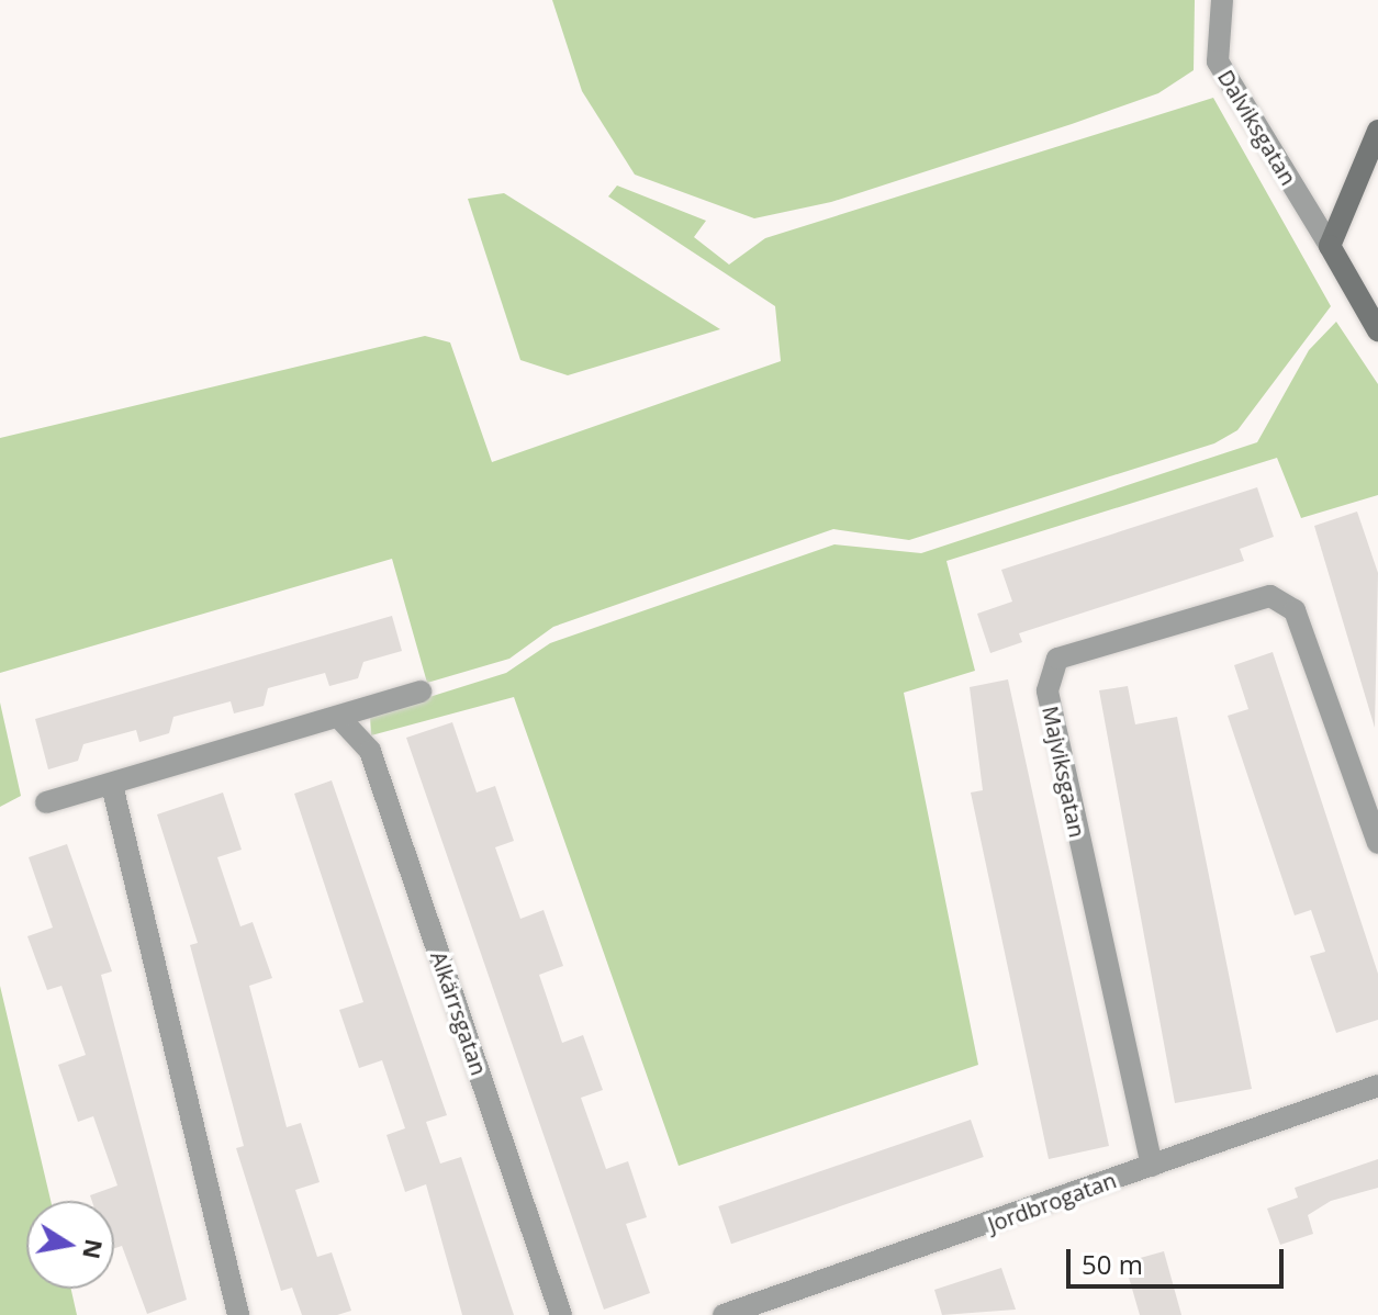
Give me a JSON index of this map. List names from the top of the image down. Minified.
{"streets":{"street":["Dalviksgatan","Majviksgatan","Alkärrsgatan","Jordbrogatan"]},"crossings":[["Majviksgatan","Jordbrogatan"]],"scale_bar":"50 m","north":"right"}
